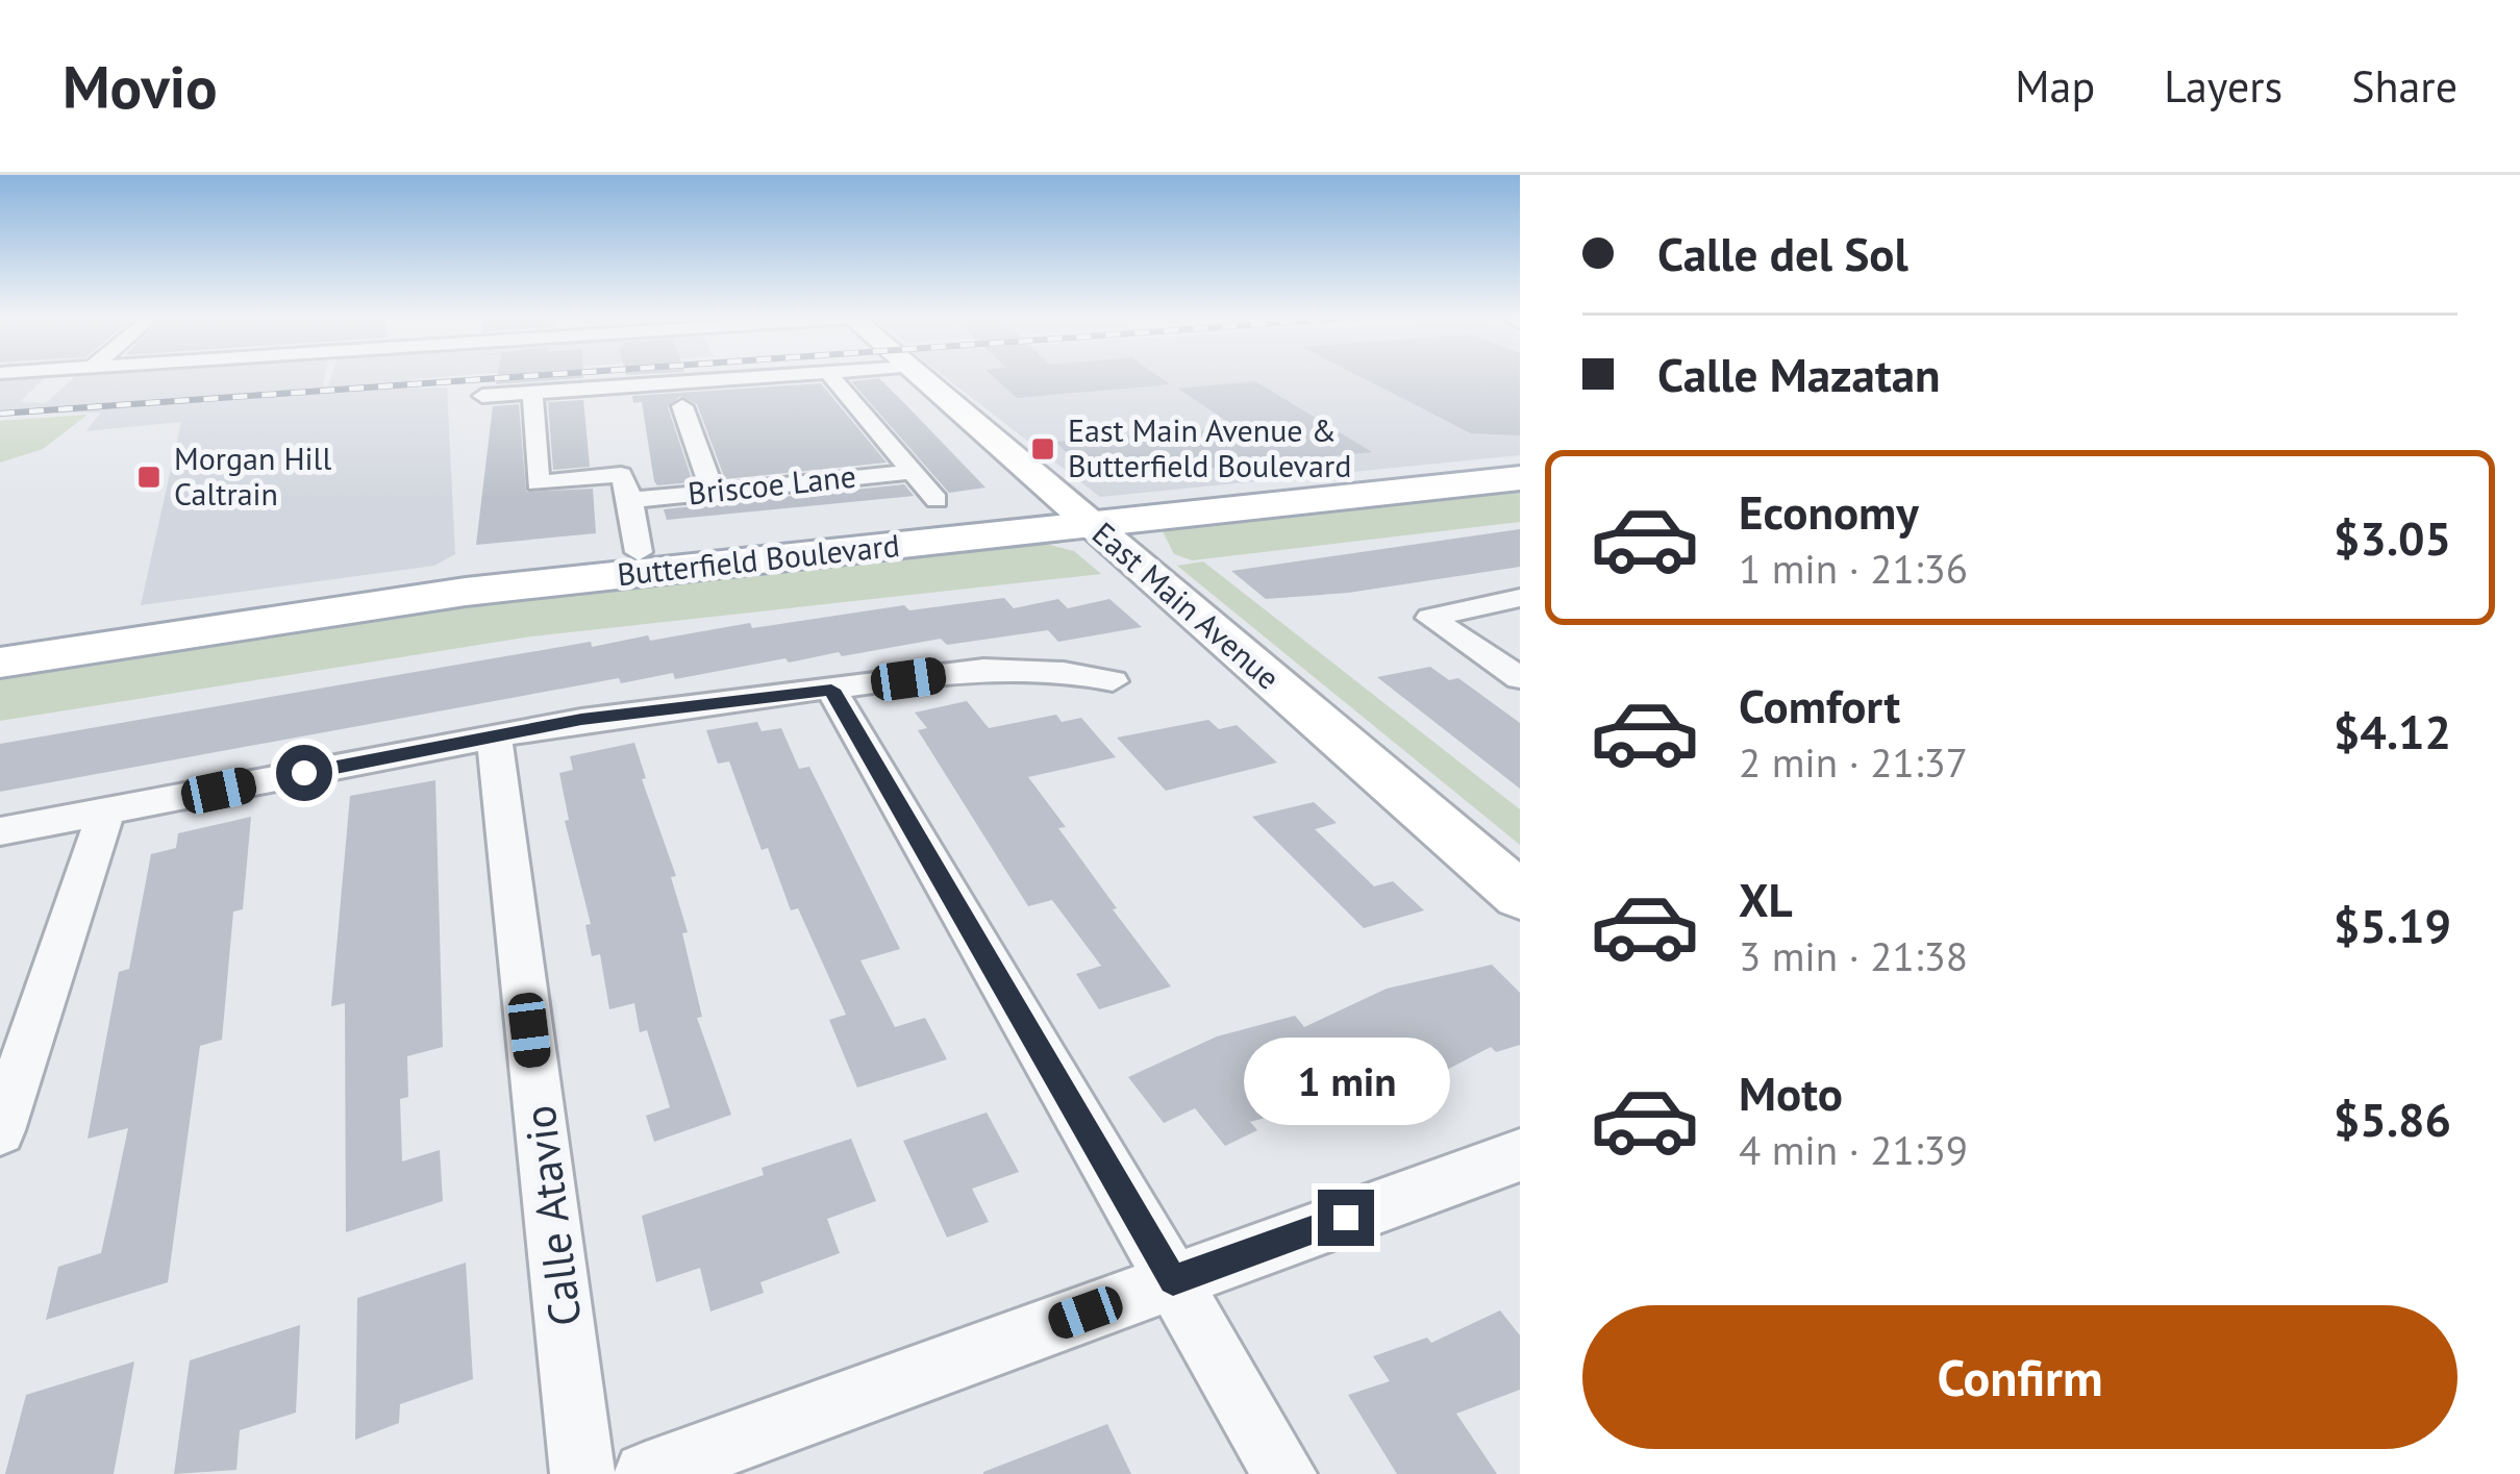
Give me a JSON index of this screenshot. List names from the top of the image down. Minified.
{"streets":{"main road":["Butterfield Boulevard","East Main Avenue"],"street":["Briscoe Lane","Calle Atavio"]},"crossings":[["Butterfield Boulevard","East Main Avenue"]],"places":{"transit":["East Main Avenue & Butterfield Boulevard","Morgan Hill Caltrain"]},"page":{"header":"Movio","nav":["Map","Layers","Share"],"banner":["Calle del Sol","Calle Mazatan"],"list":[{"name":"Economy","note":"1 min · 21:36","value":"$3.05"},{"name":"Comfort","note":"2 min · 21:37","value":"$4.12"},{"name":"XL","note":"3 min · 21:38","value":"$5.19"},{"name":"Moto","note":"4 min · 21:39","value":"$5.86"}],"bubble":"1 min","buttons":"Confirm"}}
